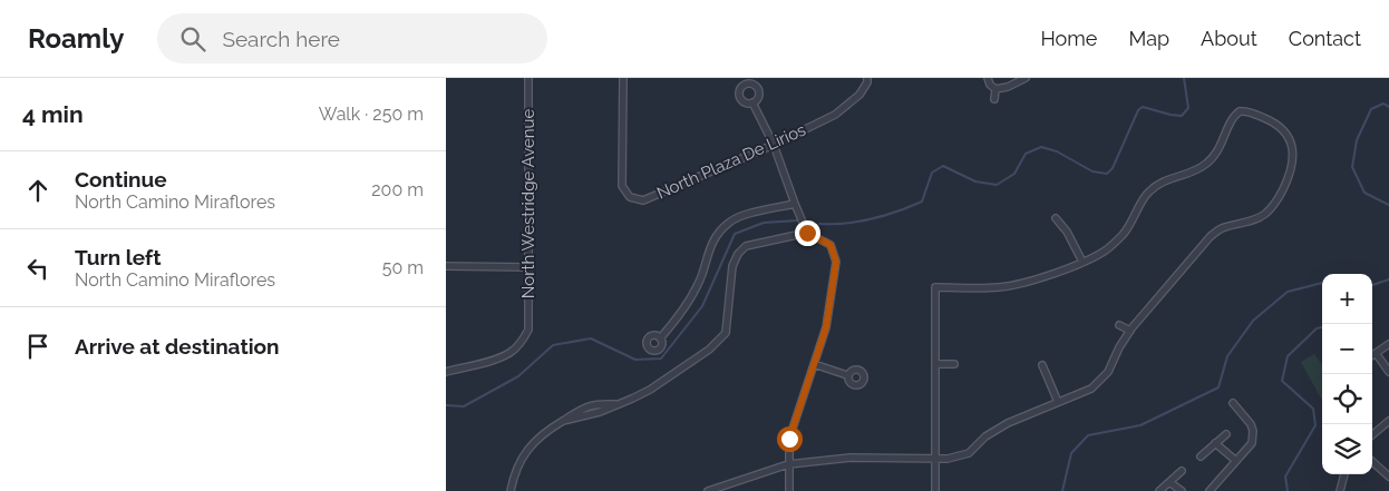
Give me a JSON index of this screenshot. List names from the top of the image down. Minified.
{"streets":{"street":["North Plaza De Lirios","North Westridge Avenue"]},"page":{"header":"Roamly","search":"Search here","nav":["Home","Map","About","Contact"],"heading":["4 min","Walk · 250 m"],"list":[["Continue","North Camino Miraflores","200 m"],["Turn left","North Camino Miraflores","50 m"],"Arrive at destination"],"map_buttons":["+","−"]}}
